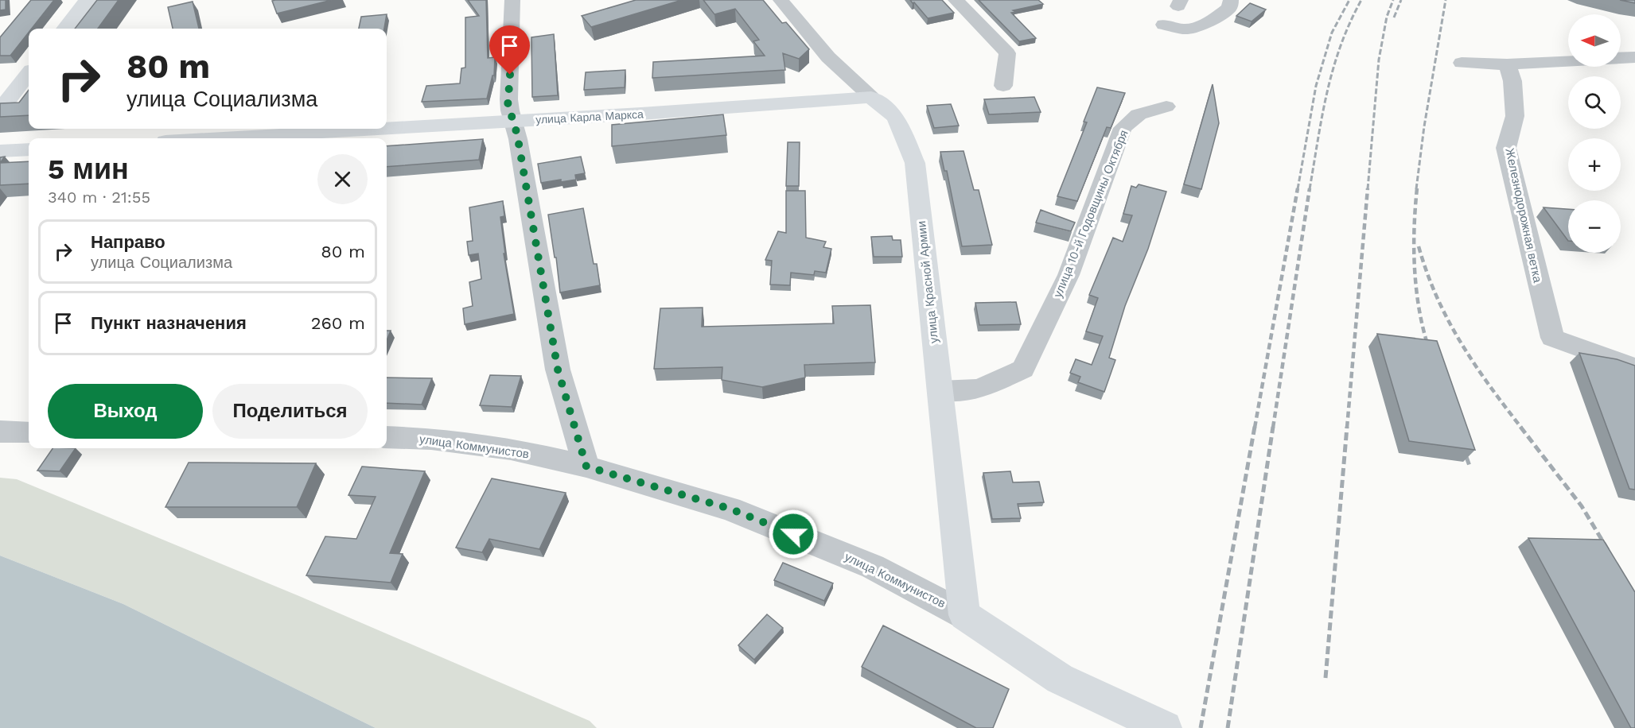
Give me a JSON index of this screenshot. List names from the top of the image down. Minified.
{"streets":{"main road":["улица Карла Маркса","улица Красной Армии"],"street":["улица 10-й Годовщины Октября","Железнодорожная ветка","улица Коммунистов"]},"crossings":[["улица Карла Маркса","улица Красной Армии"],["улица 10-й Годовщины Октября","улица Красной Армии"],["улица Красной Армии","улица Коммунистов"]],"north":"left","page":{"map_buttons":["+","−"],"turn":["80 m","улица Социализма"],"heading":["5 мин","340 m · 21:55"],"list":[{"name":"Направо","note":"улица Социализма","value":"80 m"},{"name":"Пункт назначения","value":"260 m"}],"buttons":["Выход","Поделиться"]}}
